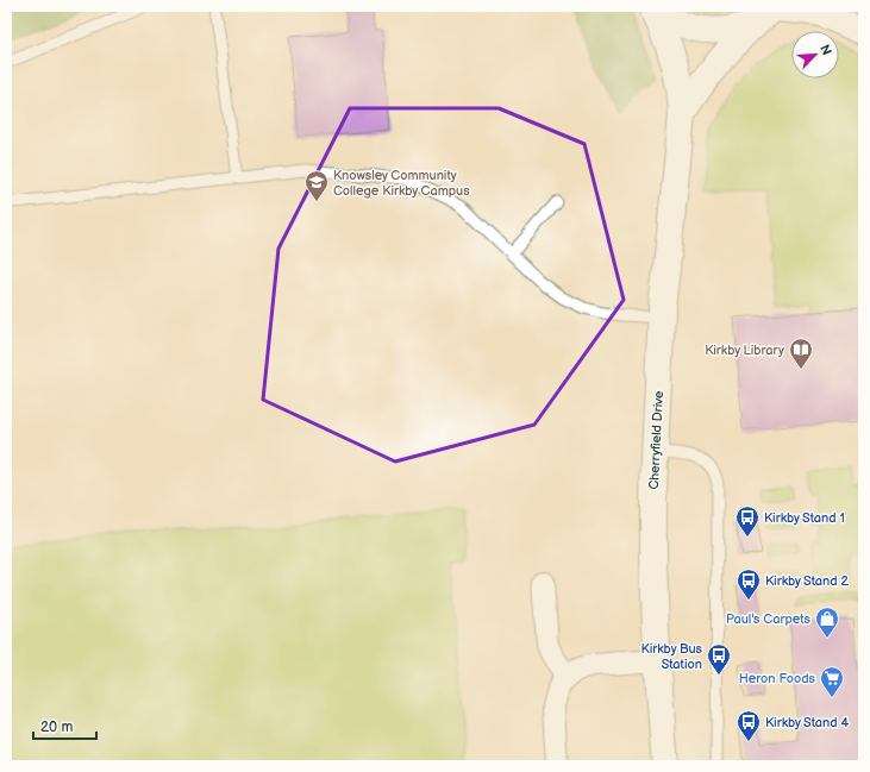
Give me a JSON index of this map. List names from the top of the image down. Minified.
{"streets":{"street":["Cherryfield Drive"]},"places":{"school or university":["Knowsley Community College Kirkby Campus"],"library":["Kirkby Library"],"bus stop":["Kirkby Stand 1","Kirkby Stand 2","Kirkby Bus Station","Kirkby Stand 4"],"shop":["Paul's Carpets"],"supermarket":["Heron Foods"]},"scale_bar":"20 m","north":"top right"}
